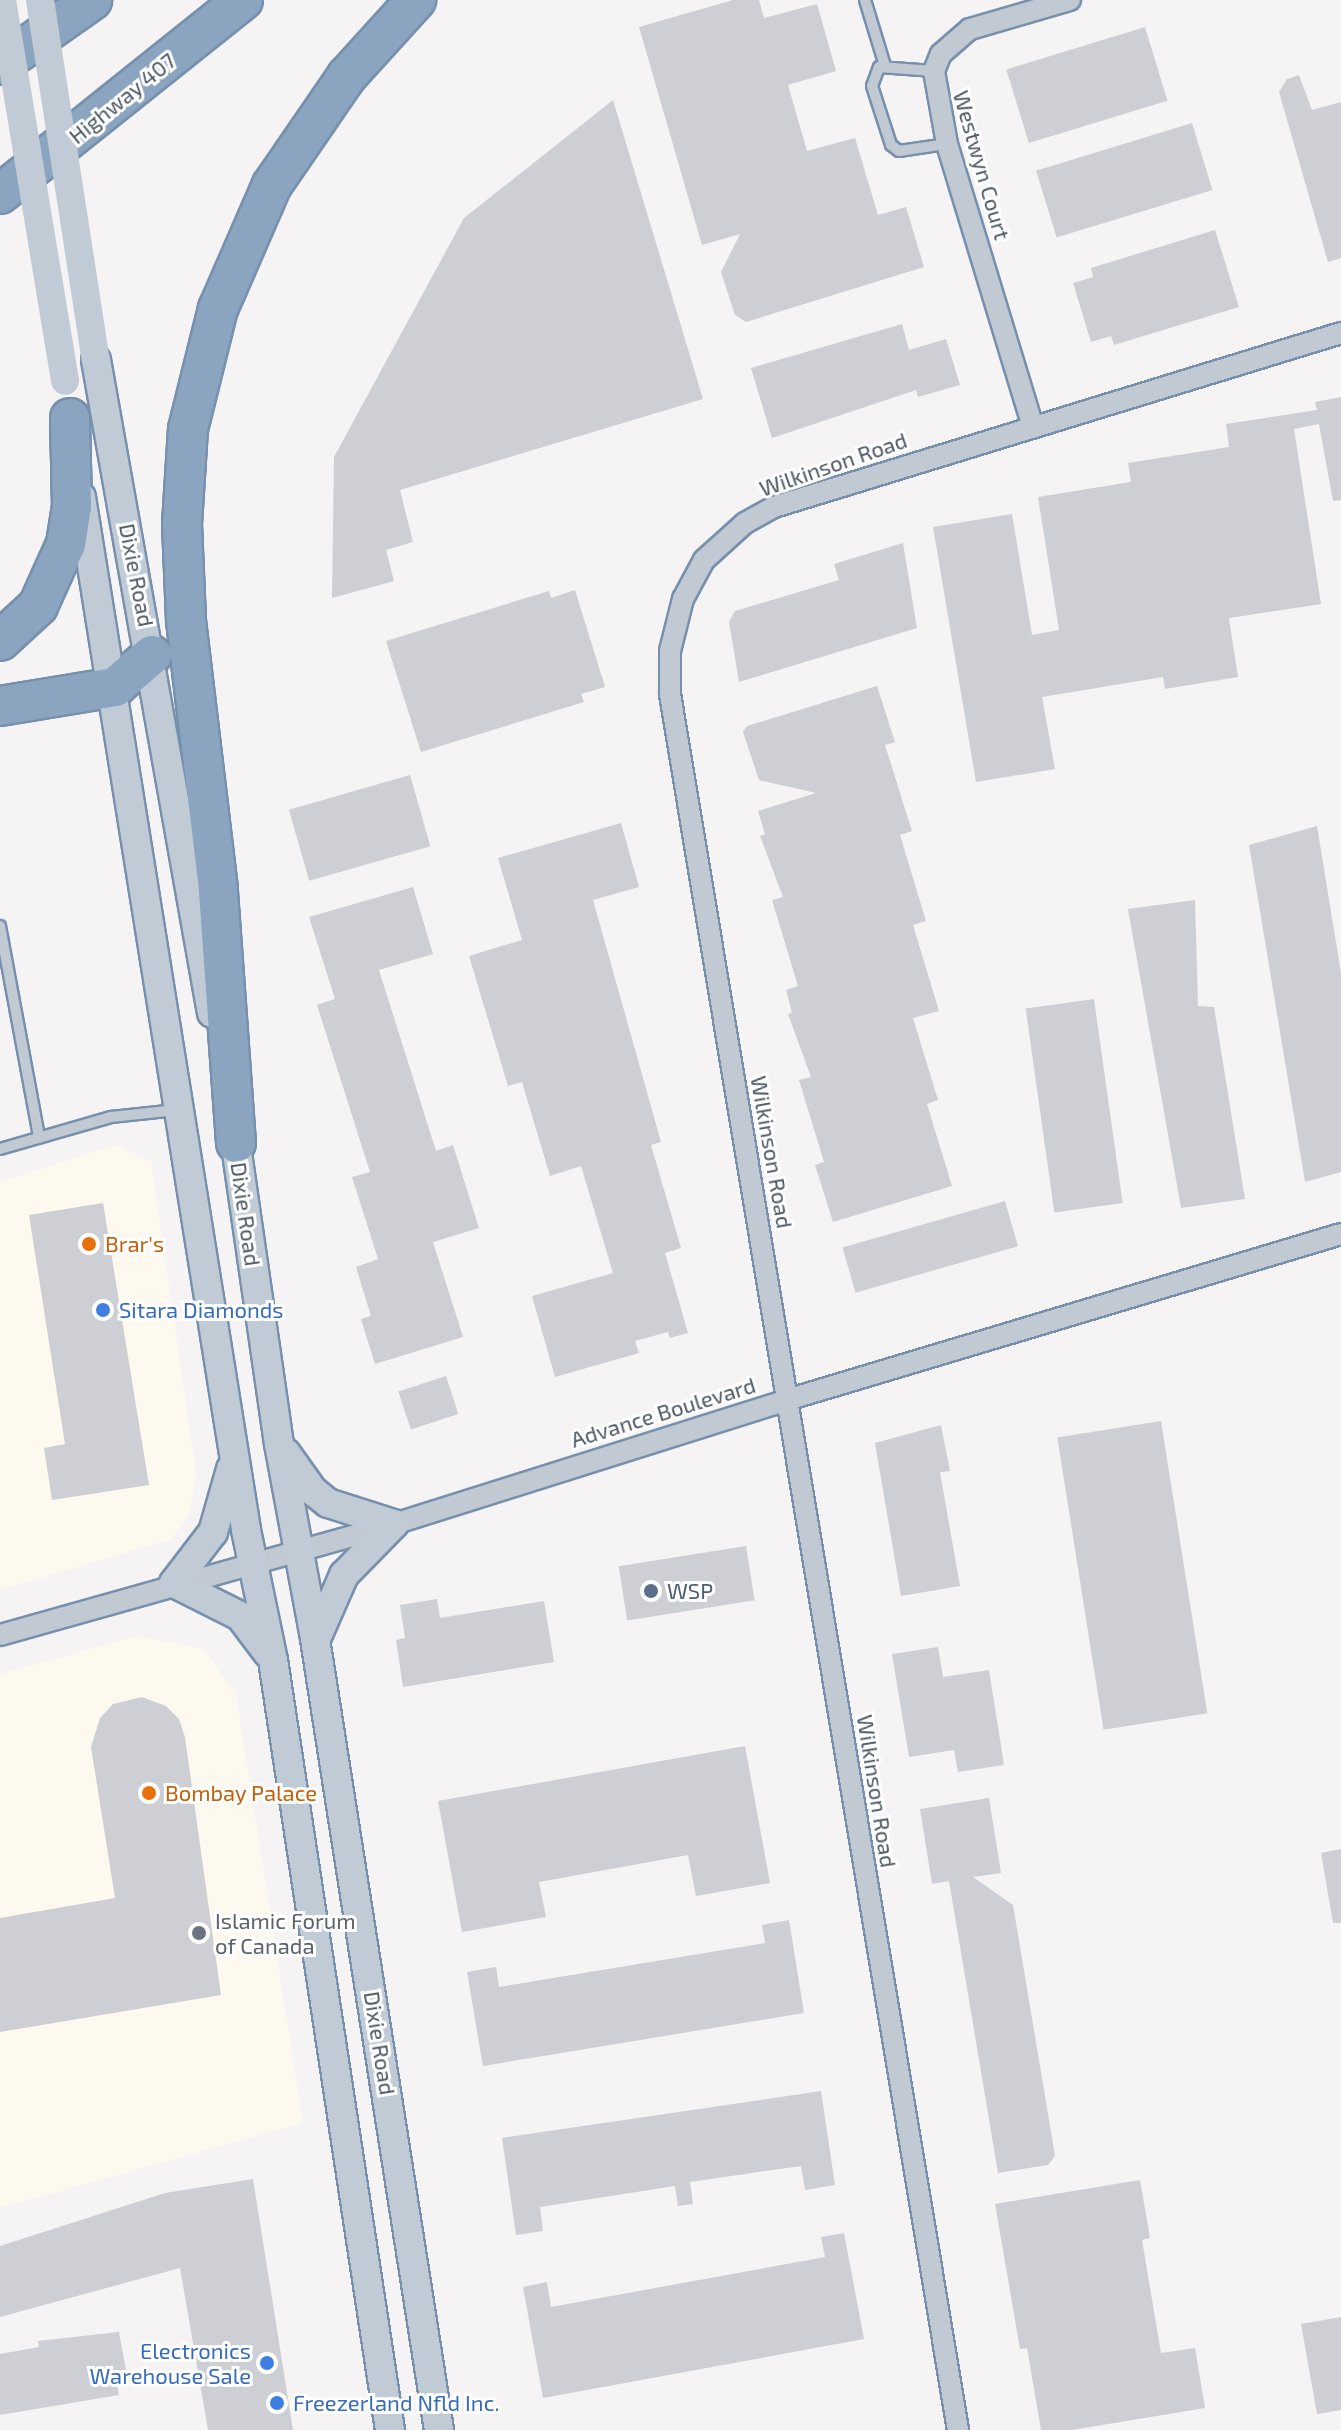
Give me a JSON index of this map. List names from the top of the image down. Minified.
{"streets":{"highway":["Highway 407"],"main road":["Dixie Road"],"street":["Westwyn Court","Wilkinson Road","Advance Boulevard"]},"crossings":[["Westwyn Court","Wilkinson Road"],["Wilkinson Road","Advance Boulevard"],["Dixie Road","Advance Boulevard"]],"places":["Brar's","Sitara Diamonds","WSP","Bombay Palace","Islamic Forum of Canada","Electronics Warehouse Sale","Freezerland Nfld Inc."]}
